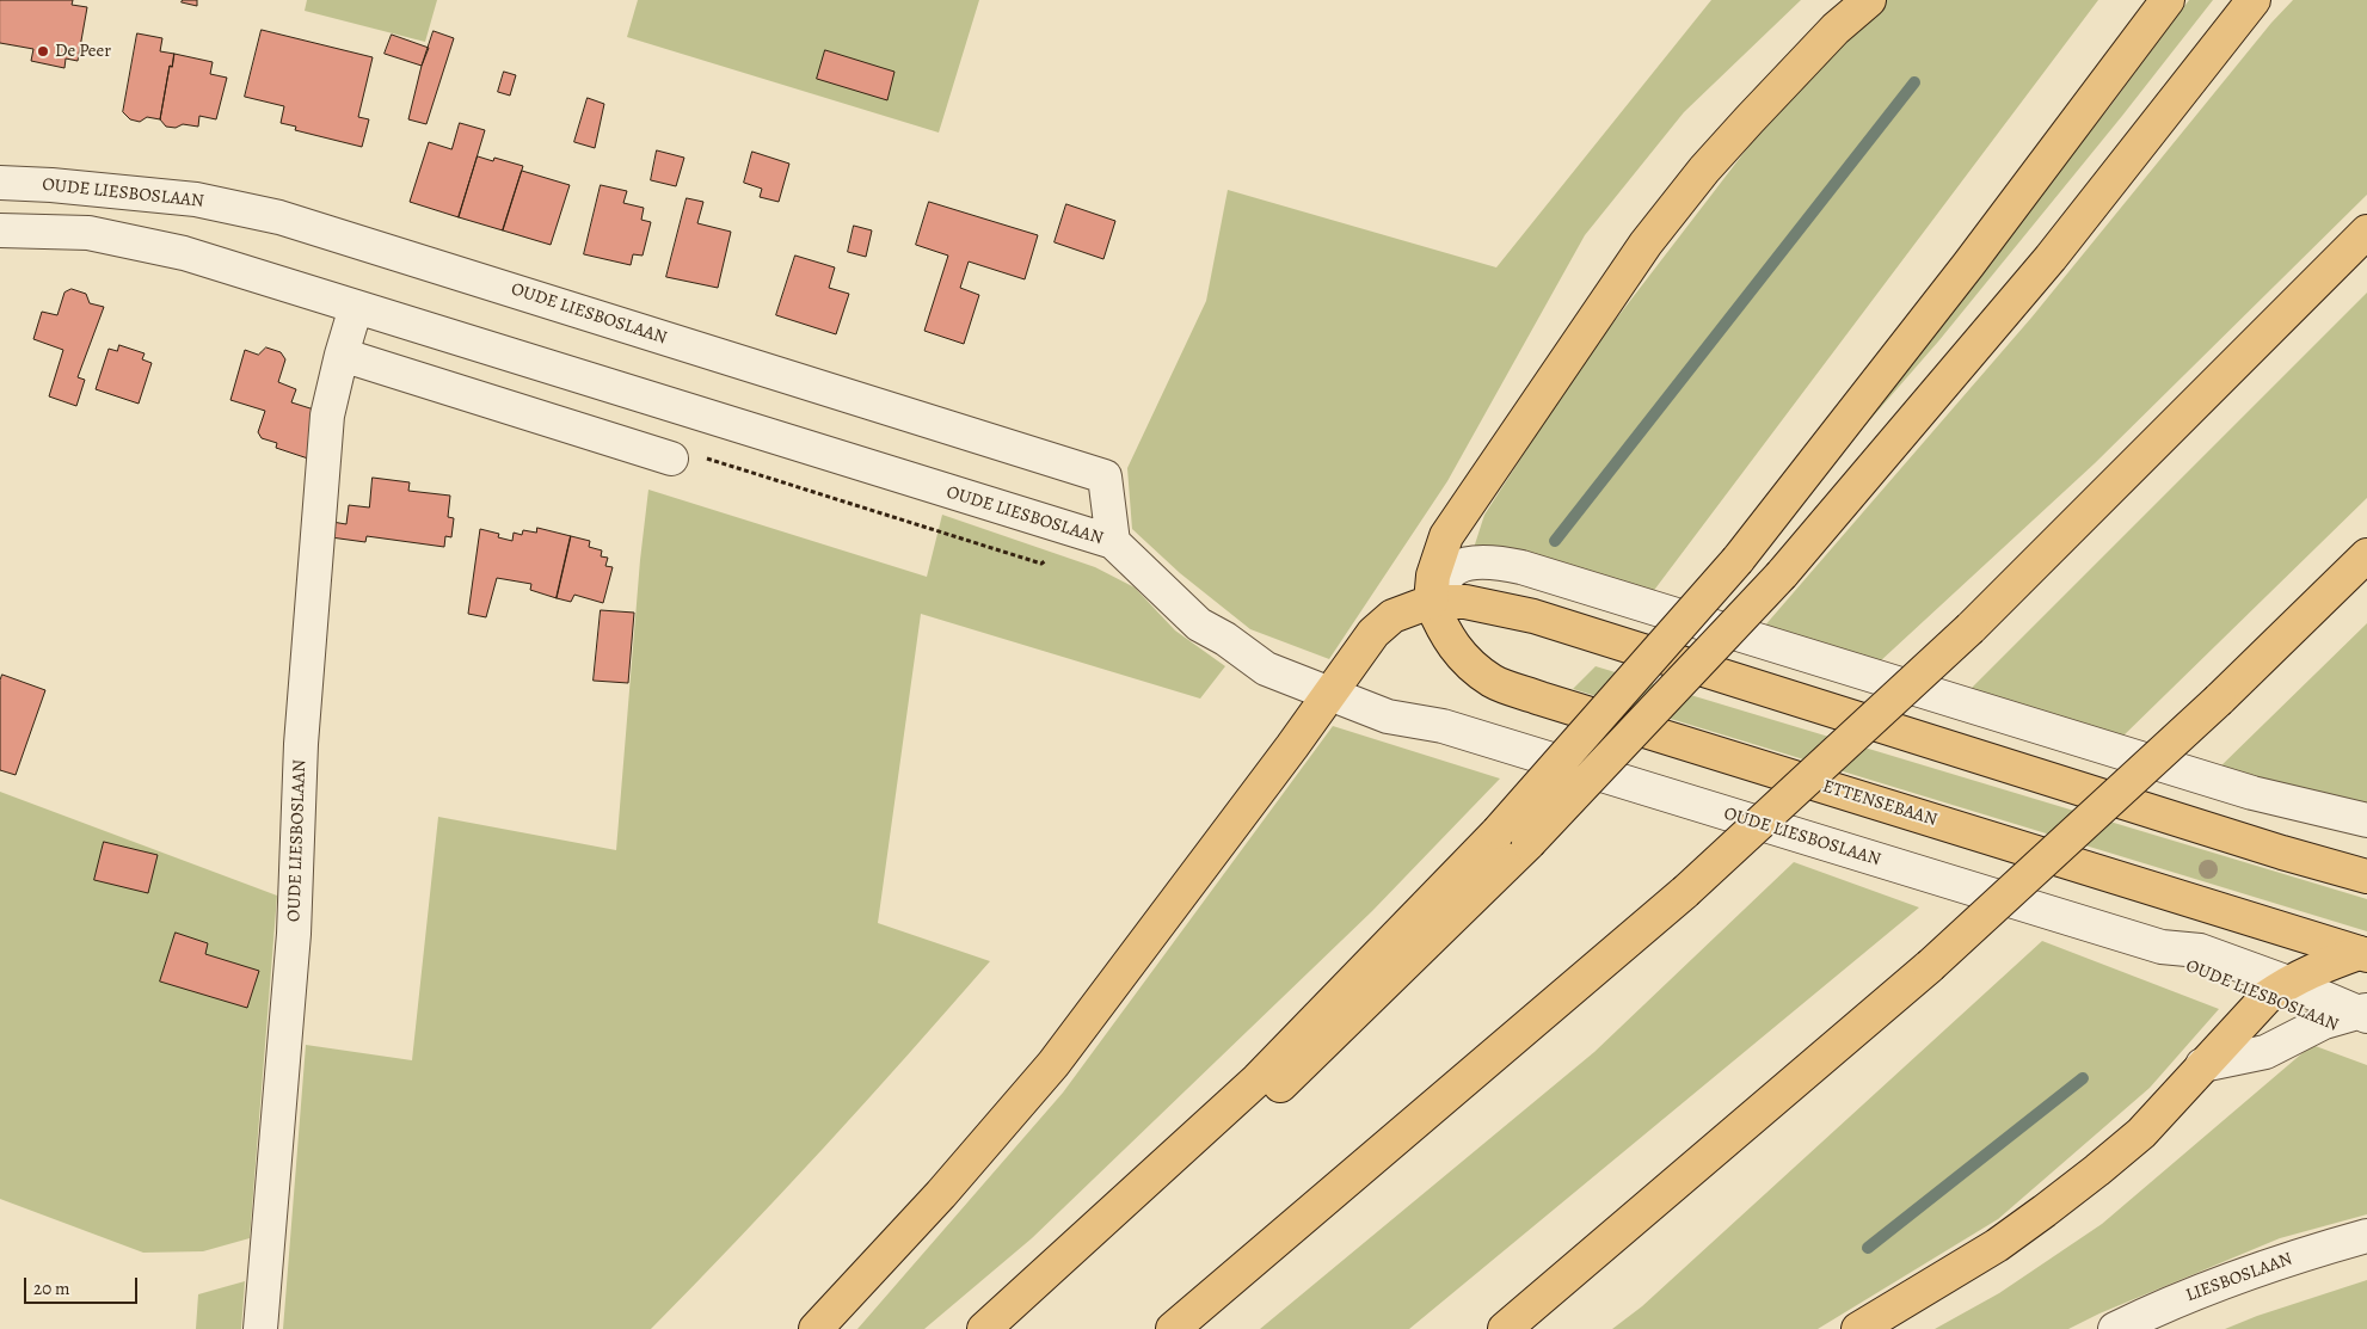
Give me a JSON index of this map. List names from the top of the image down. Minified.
{"streets":{"main road":["ETTENSEBAAN"],"street":["OUDE LIESBOSLAAN","LIESBOSLAAN"]},"places":["De Peer"],"scale_bar":"20 m"}
